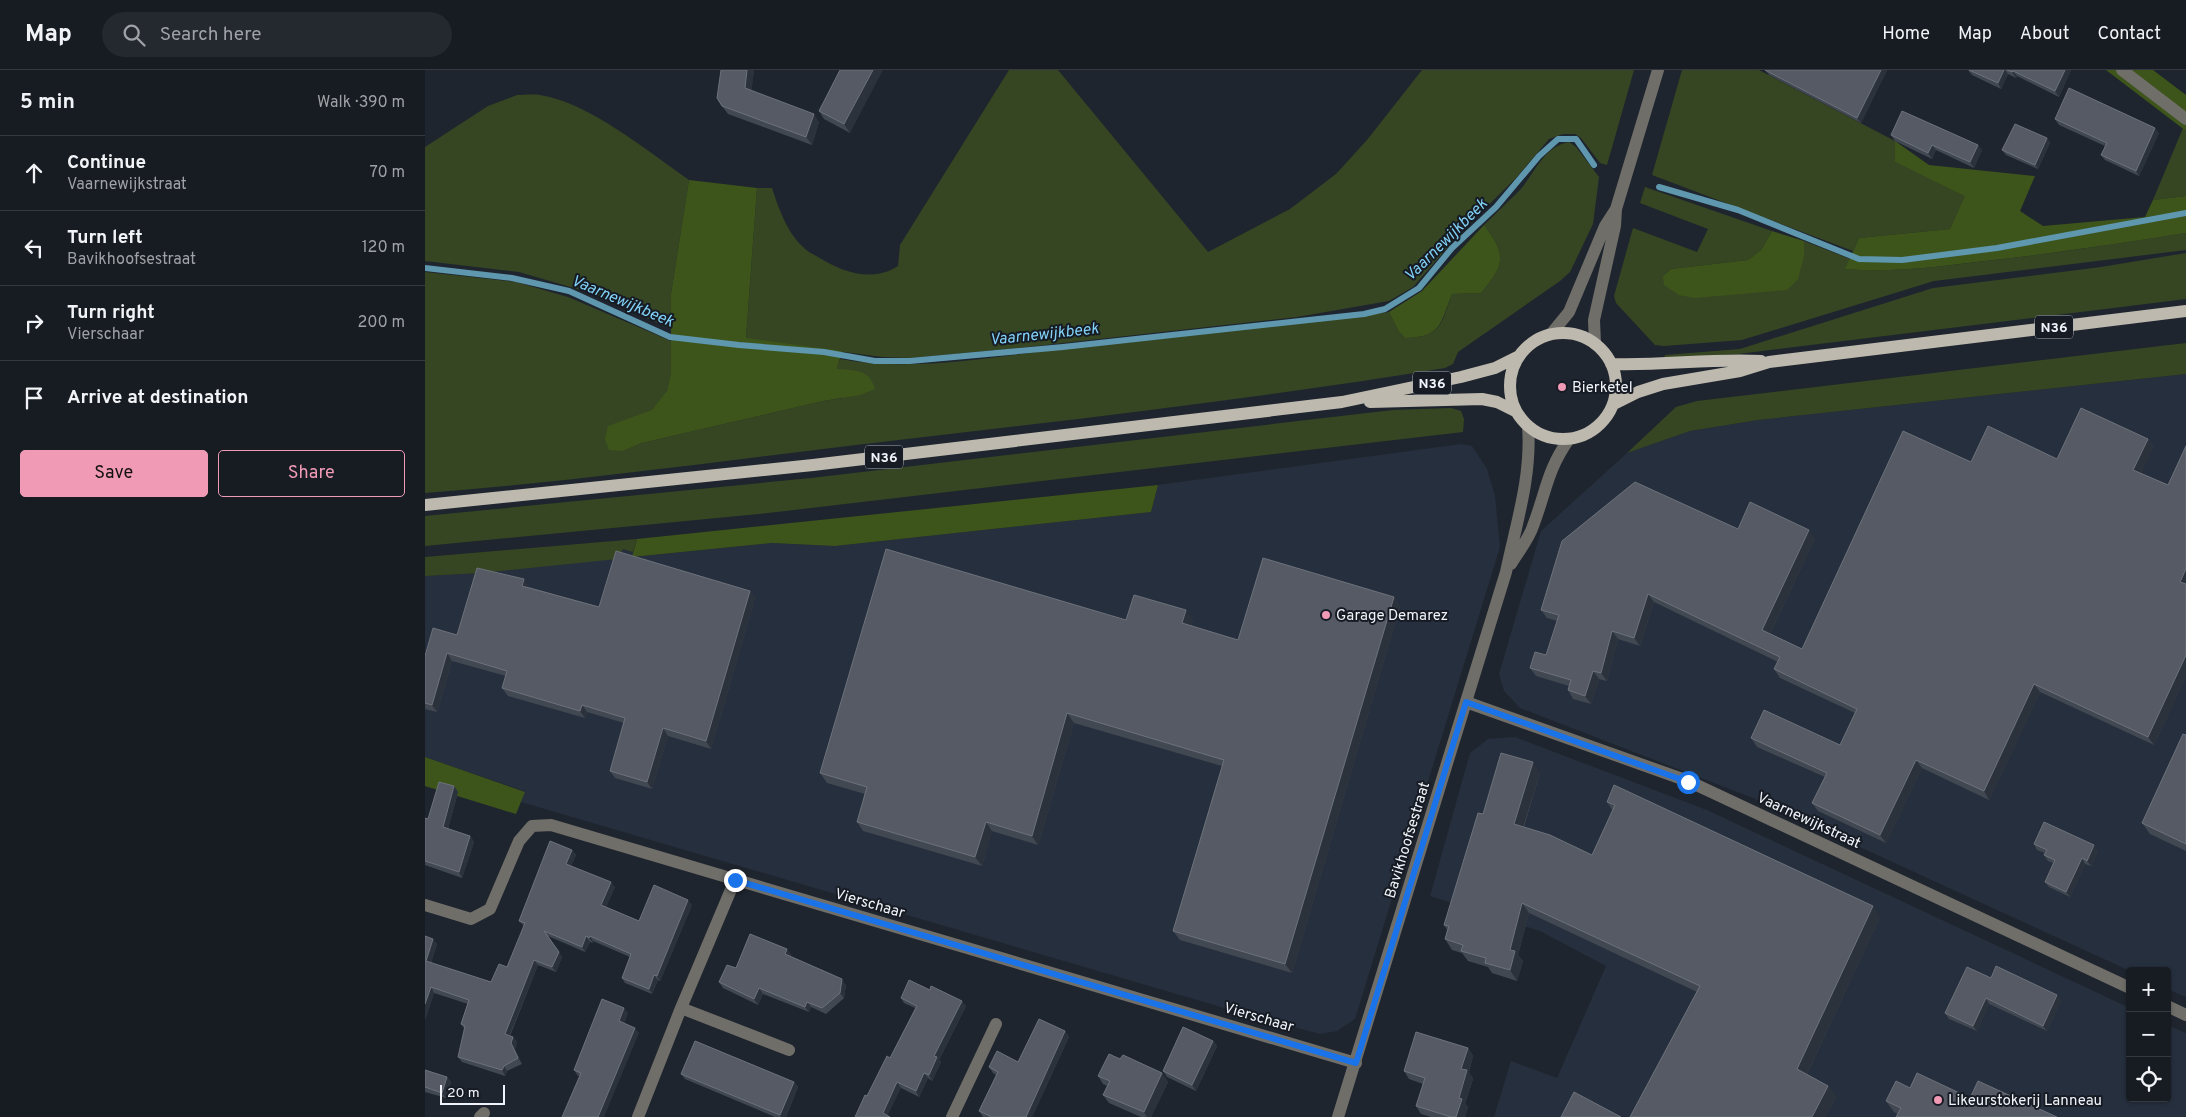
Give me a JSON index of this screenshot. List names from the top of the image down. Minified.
{"streets":{"main road":["N36"],"street":["Vaarnewijkstraat","Bavikhoofsestraat","Vierschaar"]},"crossings":[["N36","Bavikhoofsestraat"],["Vaarnewijkstraat","Bavikhoofsestraat"],["Bavikhoofsestraat","Vierschaar"]],"water":["Vaarnewijkbeek"],"places":["Bierketel","Garage Demarez","Likeurstokerij Lanneau"],"scale_bar":"20 m","page":{"header":"Map","search":"Search here","nav":["Home","Map","About","Contact"],"heading":["5 min","Walk · 390 m"],"list":[["Continue","Vaarnewijkstraat","70 m"],["Turn left","Bavikhoofsestraat","120 m"],["Turn right","Vierschaar","200 m"],"Arrive at destination"],"buttons":["Save","Share"],"map_buttons":["+","−"],"scale":"20 m"}}
